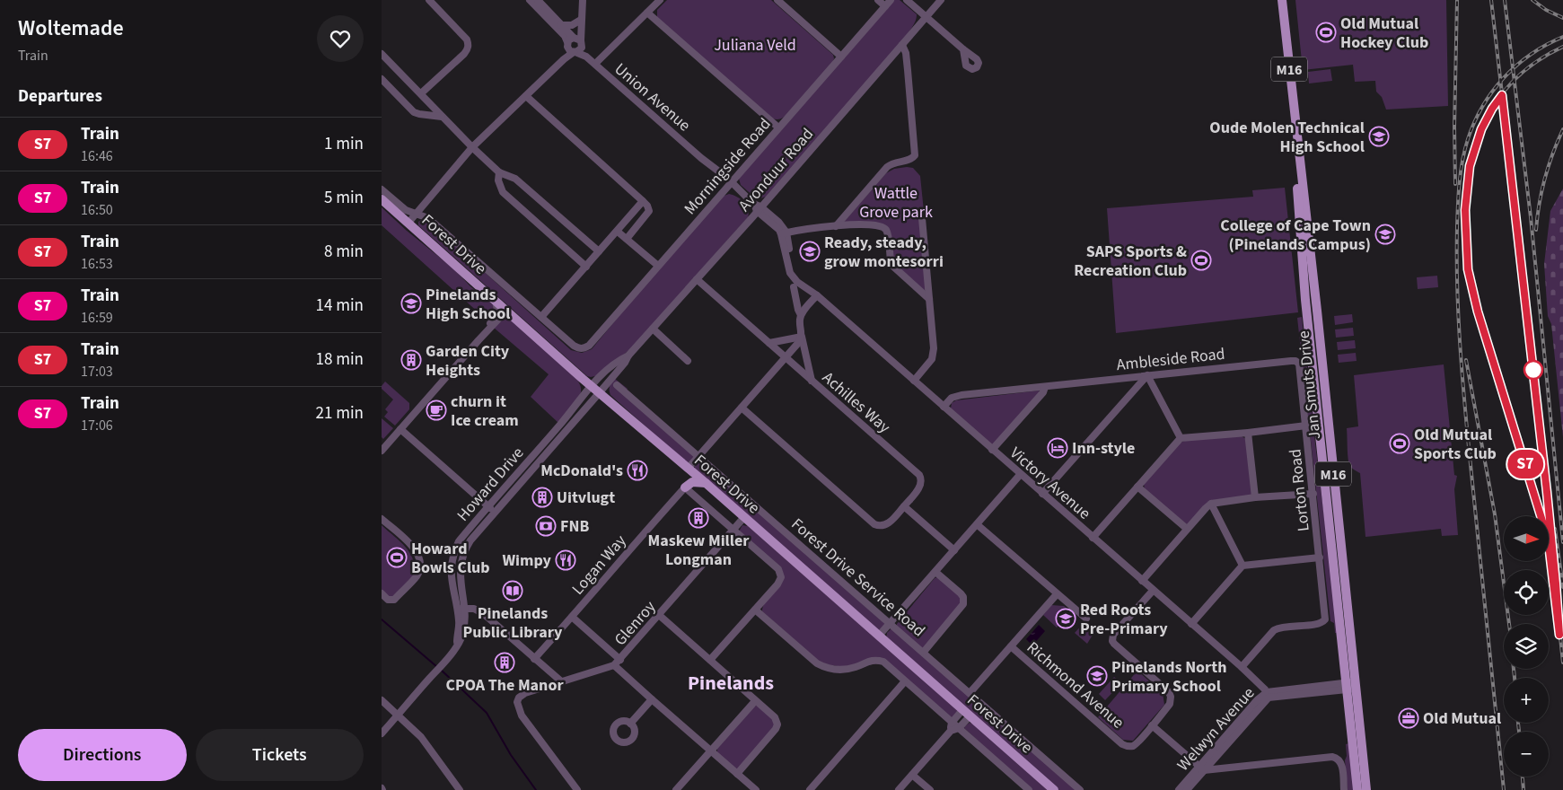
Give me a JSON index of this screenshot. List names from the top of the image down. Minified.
{"streets":{"main road":["M16","Forest Drive","Jan Smuts Drive"],"street":["Union Avenue","Morningside Road","Avonduur Road","Ambleside Road","Achilles Way","Victory Avenue","Howard Drive","Lorton Road","Logan Way","Forest Drive Service Road","Glenroy","Richmond Avenue","Welwyn Avenue"]},"crossings":[["Union Avenue","Morningside Road"],["Union Avenue","Avonduur Road"],["Avonduur Road","Forest Drive"],["Avonduur Road","Achilles Way"],["Avonduur Road","Howard Drive"],["Forest Drive","Howard Drive"],["Forest Drive","Glenroy"],["Ambleside Road","Victory Avenue"],["Ambleside Road","Lorton Road"],["Jan Smuts Drive","Welwyn Avenue"],["Victory Avenue","Lorton Road"],["Victory Avenue","Richmond Avenue"],["Victory Avenue","Welwyn Avenue"]],"districts":["Pinelands"],"parks":["Juliana Veld","Wattle Grove park"],"places":{"sports":["Old Mutual Hockey Club","SAPS Sports & Recreation Club","Old Mutual Sports Club","Howard Bowls Club"],"school or university":["Oude Molen Technical High School","College of Cape Town (Pinelands Campus)","Ready, steady, grow montesorri","Pinelands High School","Red Roots Pre-Primary","Pinelands North Primary School"],"building":["Garden City Heights","Uitvlugt","Maskew Miller Longman","CPOA The Manor"],"cafe":["churn it Ice cream"],"hotel":["Inn-style"],"restaurant":["McDonald's","Wimpy"],"bank":["FNB"],"library":["Pinelands Public Library"],"office":["Old Mutual"]},"north":"right","page":{"heading":[["Woltemade","Train"],"Departures"],"on_map":"S7","list":[{"mark":"S7","name":"Train","note":"16:46","value":"1 min"},{"mark":"S7","name":"Train","note":"16:50","value":"5 min"},{"mark":"S7","name":"Train","note":"16:53","value":"8 min"},{"mark":"S7","name":"Train","note":"16:59","value":"14 min"},{"mark":"S7","name":"Train","note":"17:03","value":"18 min"},{"mark":"S7","name":"Train","note":"17:06","value":"21 min"}],"map_buttons":["+","−"],"buttons":["Directions","Tickets"]}}
